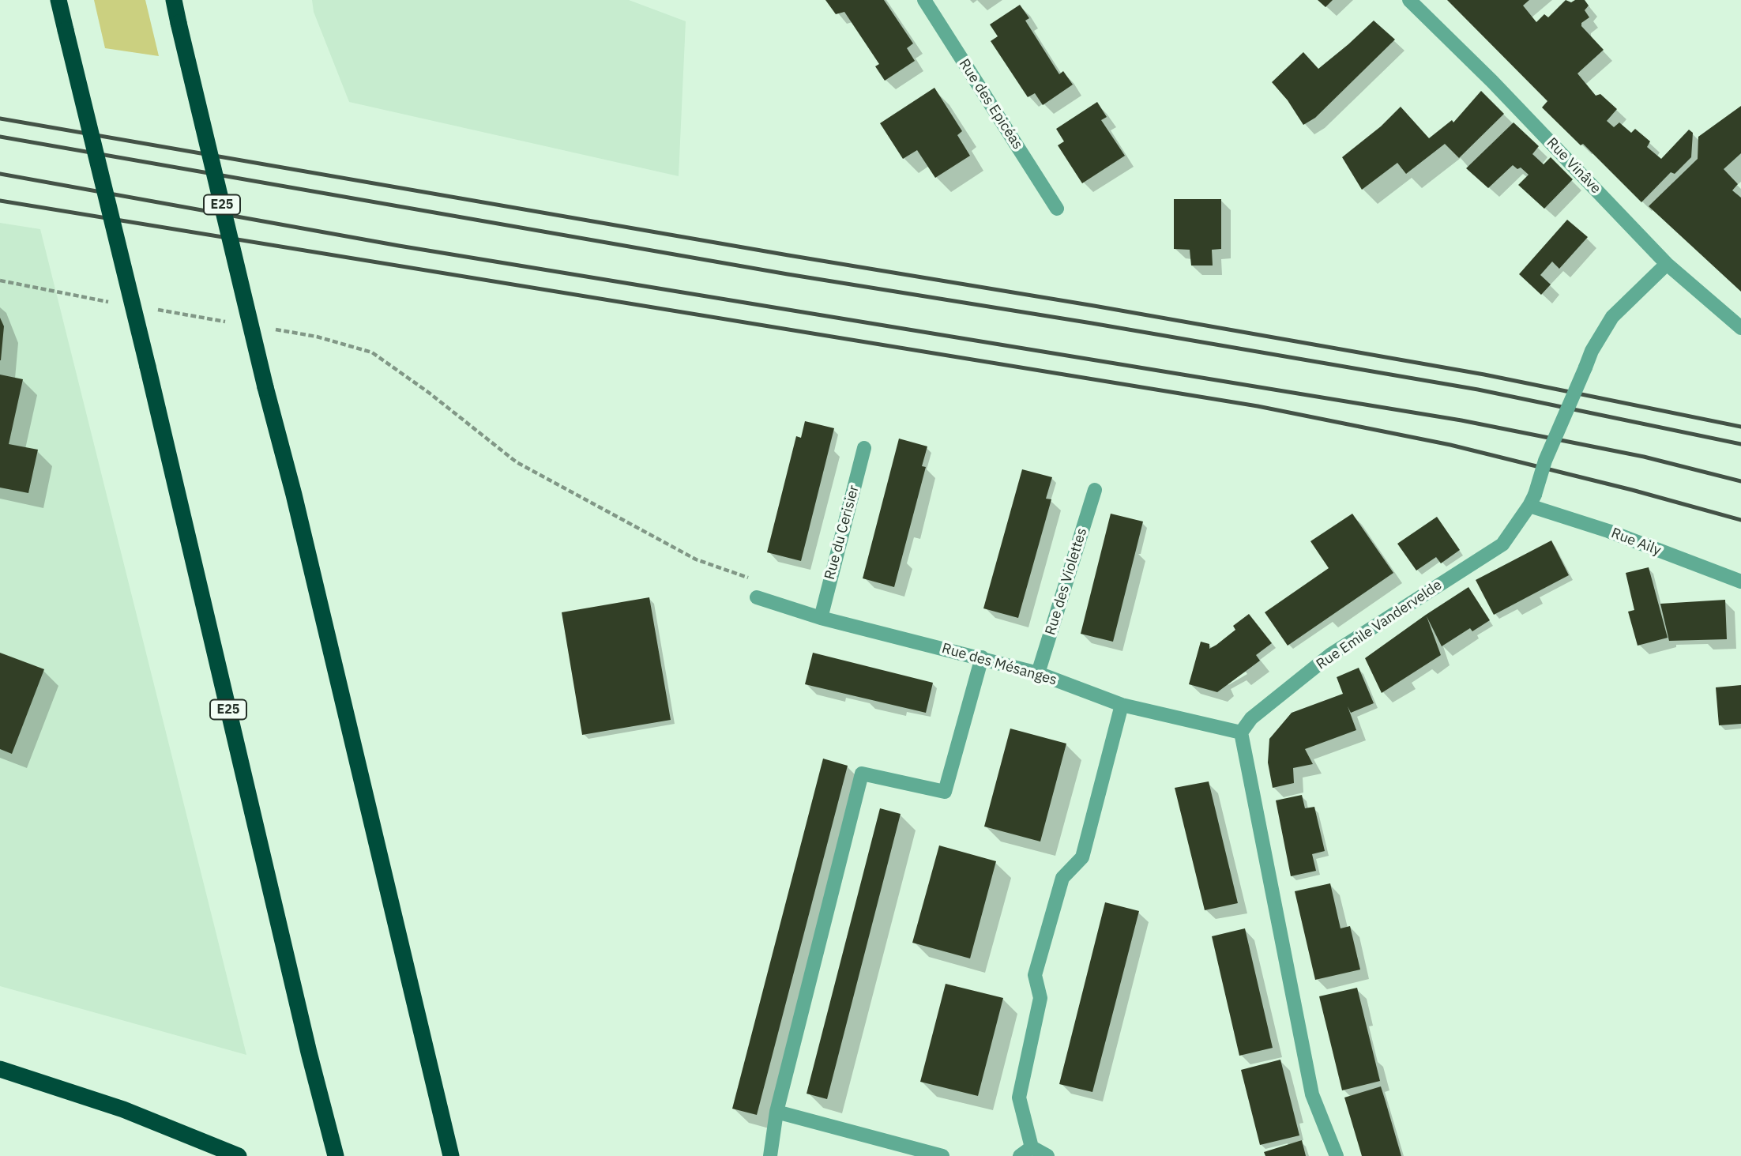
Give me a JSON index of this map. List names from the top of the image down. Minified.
{"streets":{"highway":["E25"],"street":["Rue des Epicéas","Rue Vinâve","Rue du Cerisier","Rue Aily","Rue des Violettes","Rue Emile Vandervelde","Rue des Mésanges"]},"crossings":[["Rue Vinâve","Rue Emile Vandervelde"],["Rue du Cerisier","Rue des Mésanges"],["Rue Aily","Rue Emile Vandervelde"],["Rue des Violettes","Rue des Mésanges"],["Rue Emile Vandervelde","Rue des Mésanges"]]}
